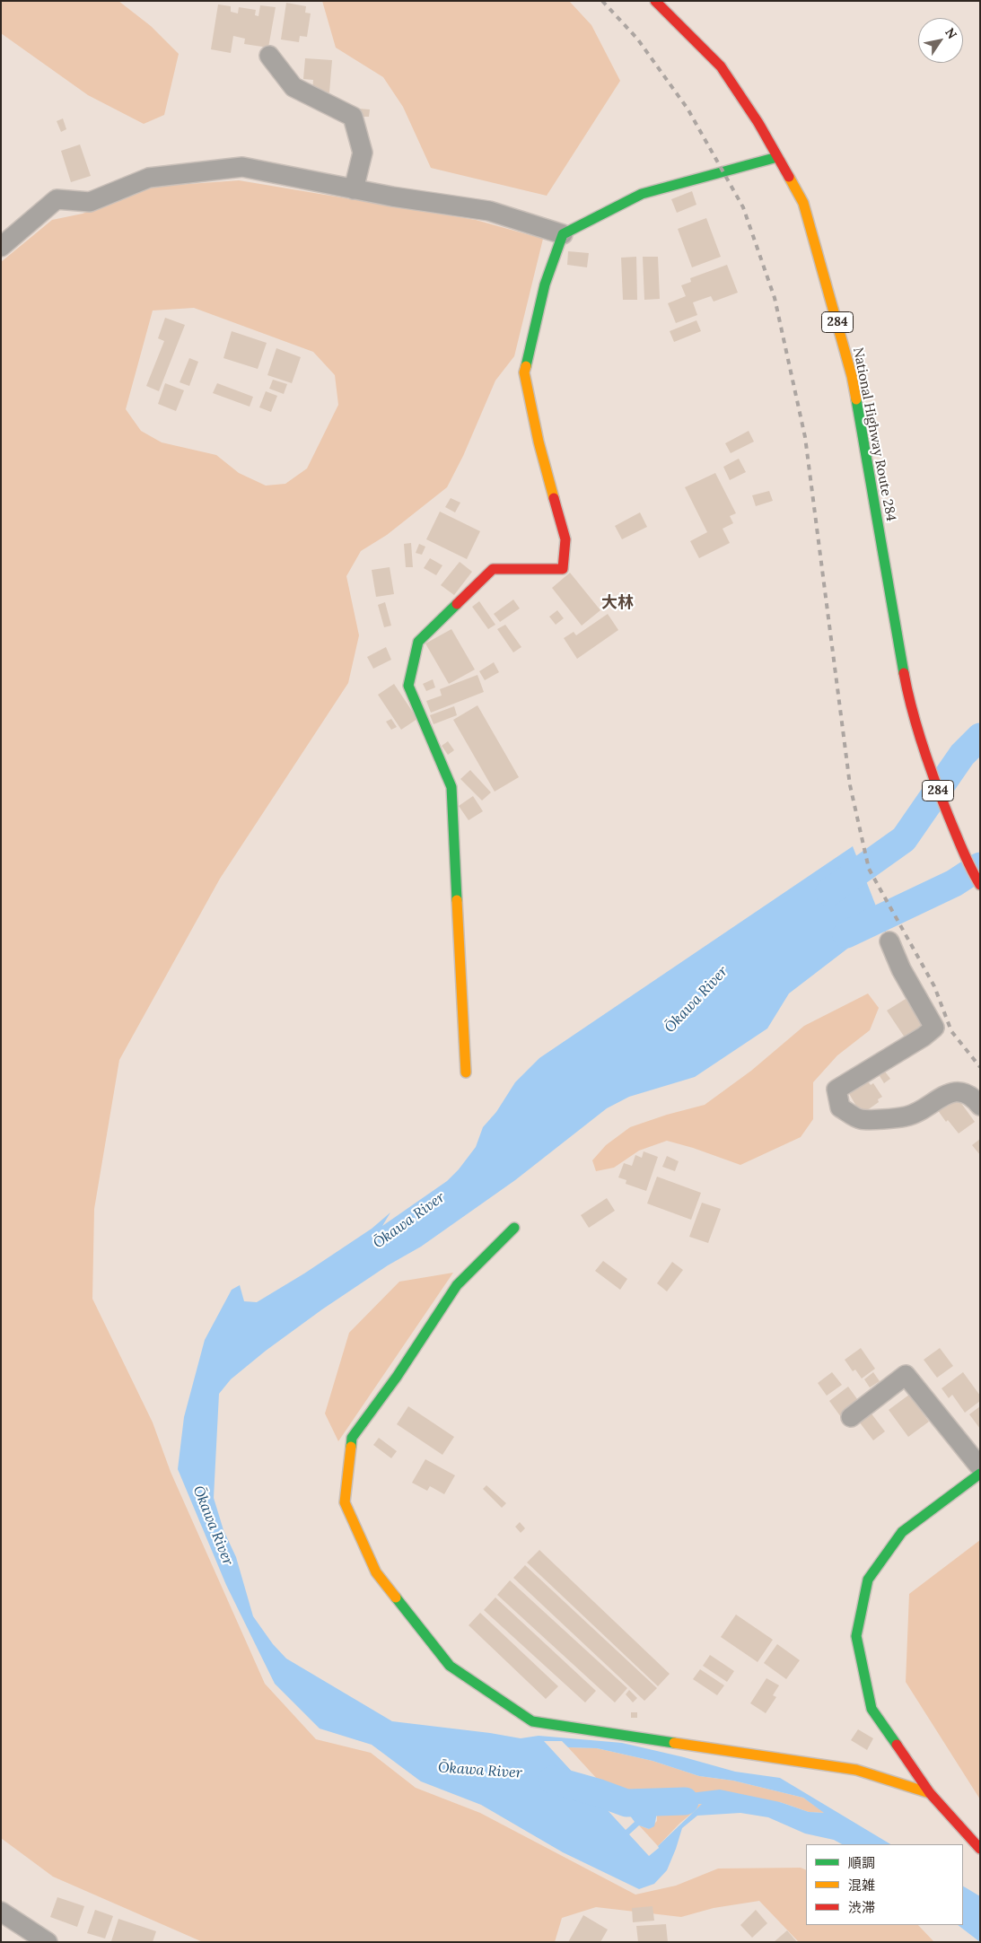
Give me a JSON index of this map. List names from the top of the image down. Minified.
{"streets":{"main road":["284","National Highway Route 284"]},"districts":["大林"],"water":["Ōkawa River"],"legend":["順調","混雑","渋滞"],"north":"top right"}
